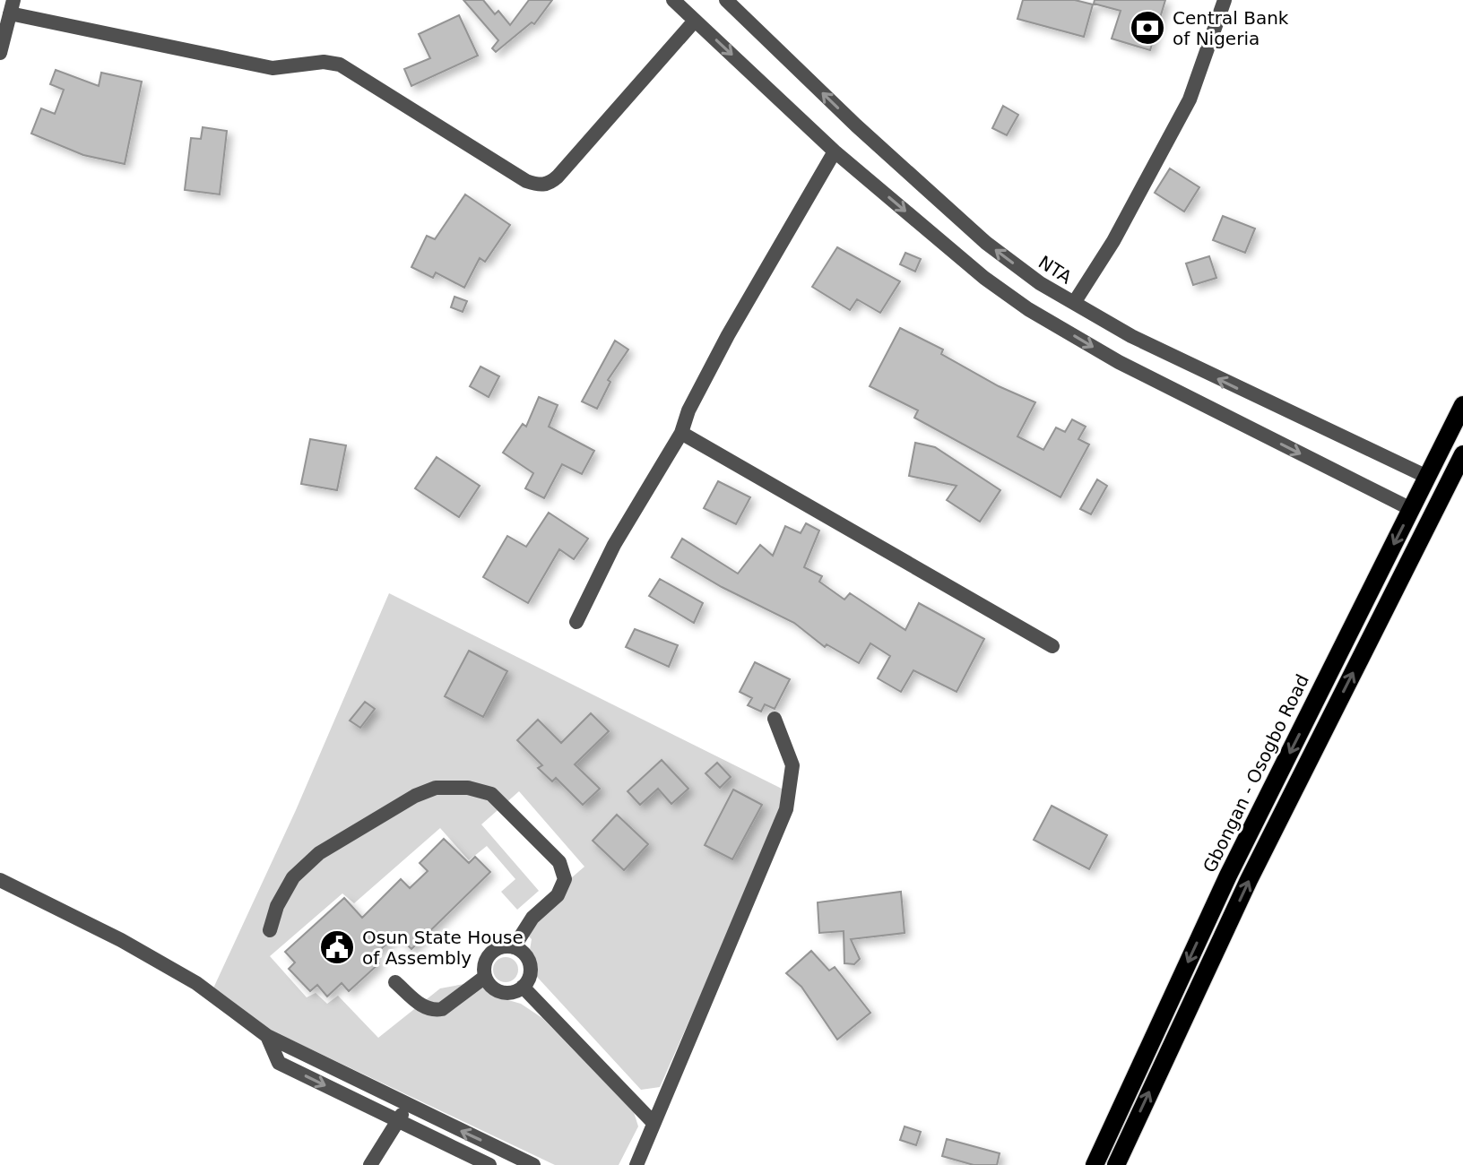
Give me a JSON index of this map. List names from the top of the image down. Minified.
{"streets":{"main road":["Gbongan - Osogbo Road"],"street":["NTA"]},"crossings":[["NTA","Gbongan - Osogbo Road"]],"places":{"bank":["Central Bank of Nigeria"],"public building":["Osun State House of Assembly"]}}
